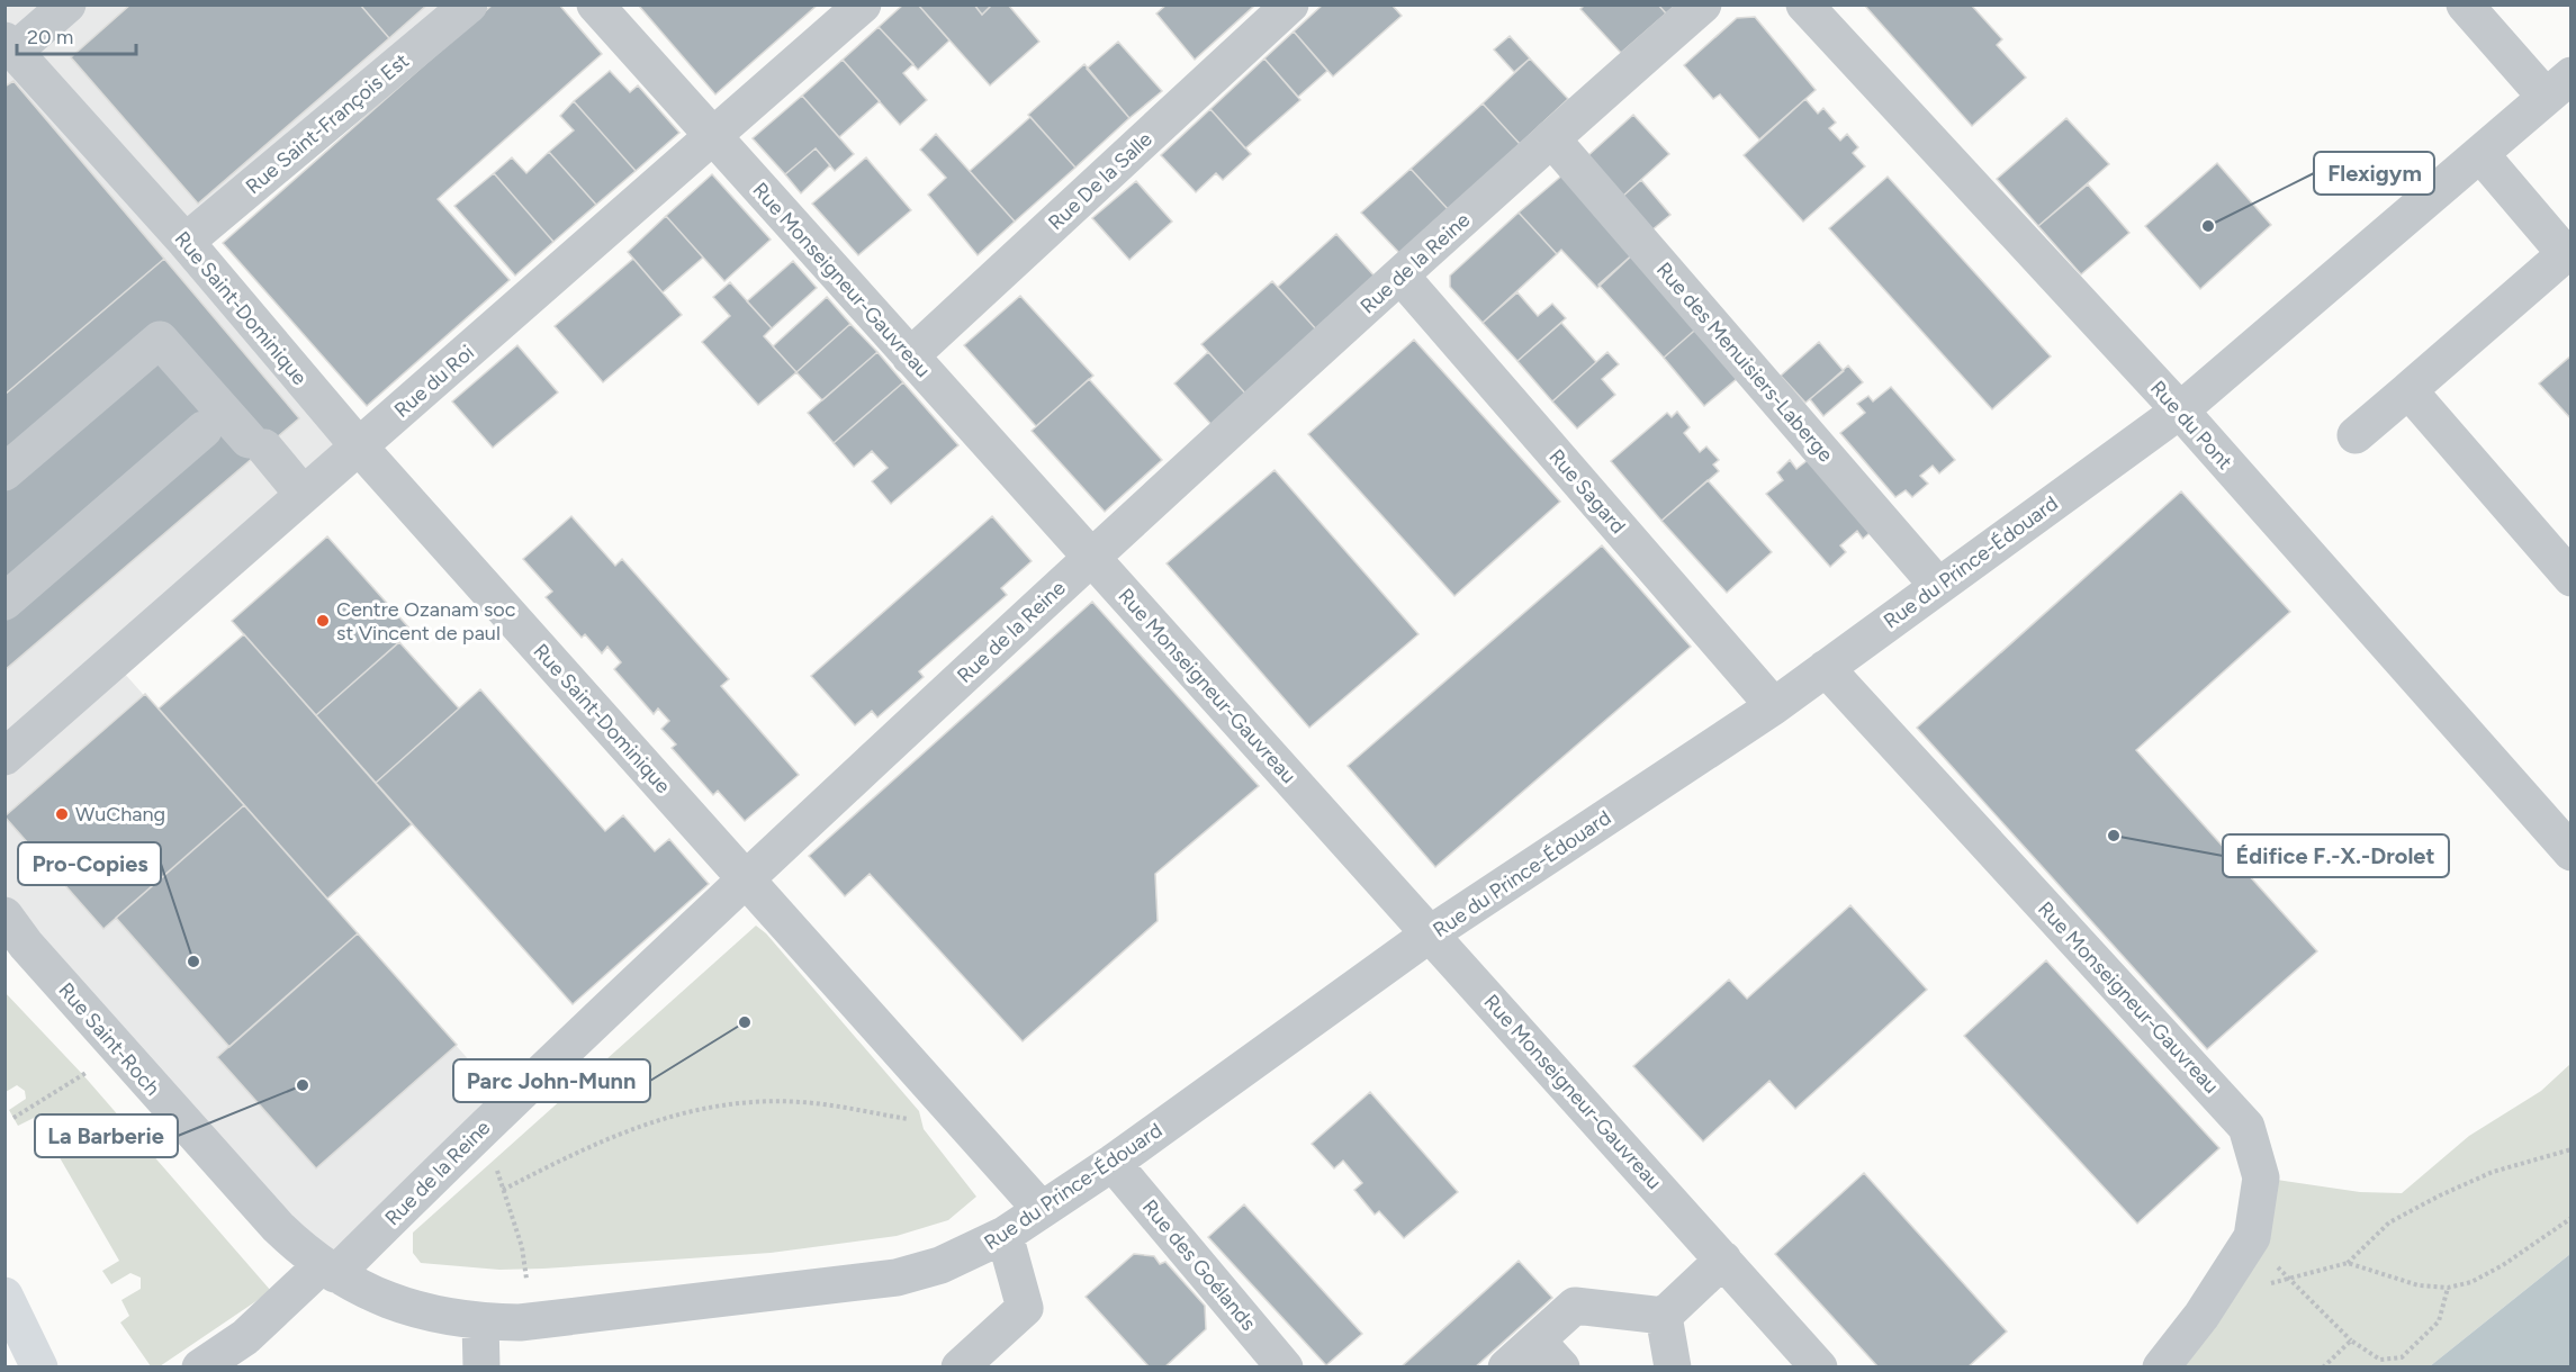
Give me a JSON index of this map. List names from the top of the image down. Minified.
{"streets":{"street":["Rue Saint-François Est","Rue De la Salle","Rue de la Reine","Rue Monseigneur-Gauvreau","Rue Saint-Dominique","Rue des Menuisiers-Laberge","Rue du Roi","Rue du Pont","Rue Sagard","Rue du Prince-Édouard","Rue Saint-Roch","Rue des Goélands"]},"crossings":[["Rue Saint-François Est","Rue Saint-Dominique"],["Rue De la Salle","Rue Monseigneur-Gauvreau"],["Rue de la Reine","Rue Monseigneur-Gauvreau"],["Rue de la Reine","Rue Saint-Dominique"],["Rue de la Reine","Rue des Menuisiers-Laberge"],["Rue de la Reine","Rue Sagard"],["Rue de la Reine","Rue du Prince-Édouard"],["Rue de la Reine","Rue Saint-Roch"],["Rue Monseigneur-Gauvreau","Rue du Roi"],["Rue Monseigneur-Gauvreau","Rue du Prince-Édouard"],["Rue Saint-Dominique","Rue du Roi"],["Rue Saint-Dominique","Rue du Prince-Édouard"],["Rue des Menuisiers-Laberge","Rue du Prince-Édouard"],["Rue du Pont","Rue du Prince-Édouard"],["Rue Sagard","Rue du Prince-Édouard"],["Rue du Prince-Édouard","Rue Saint-Roch"],["Rue du Prince-Édouard","Rue des Goélands"]],"places":["Flexigym","Centre Ozanam soc st Vincent de paul","WuChang","Édifice F.-X.-Drolet","Pro-Copies","Parc John-Munn","La Barberie"],"scale_bar":"20 m"}
